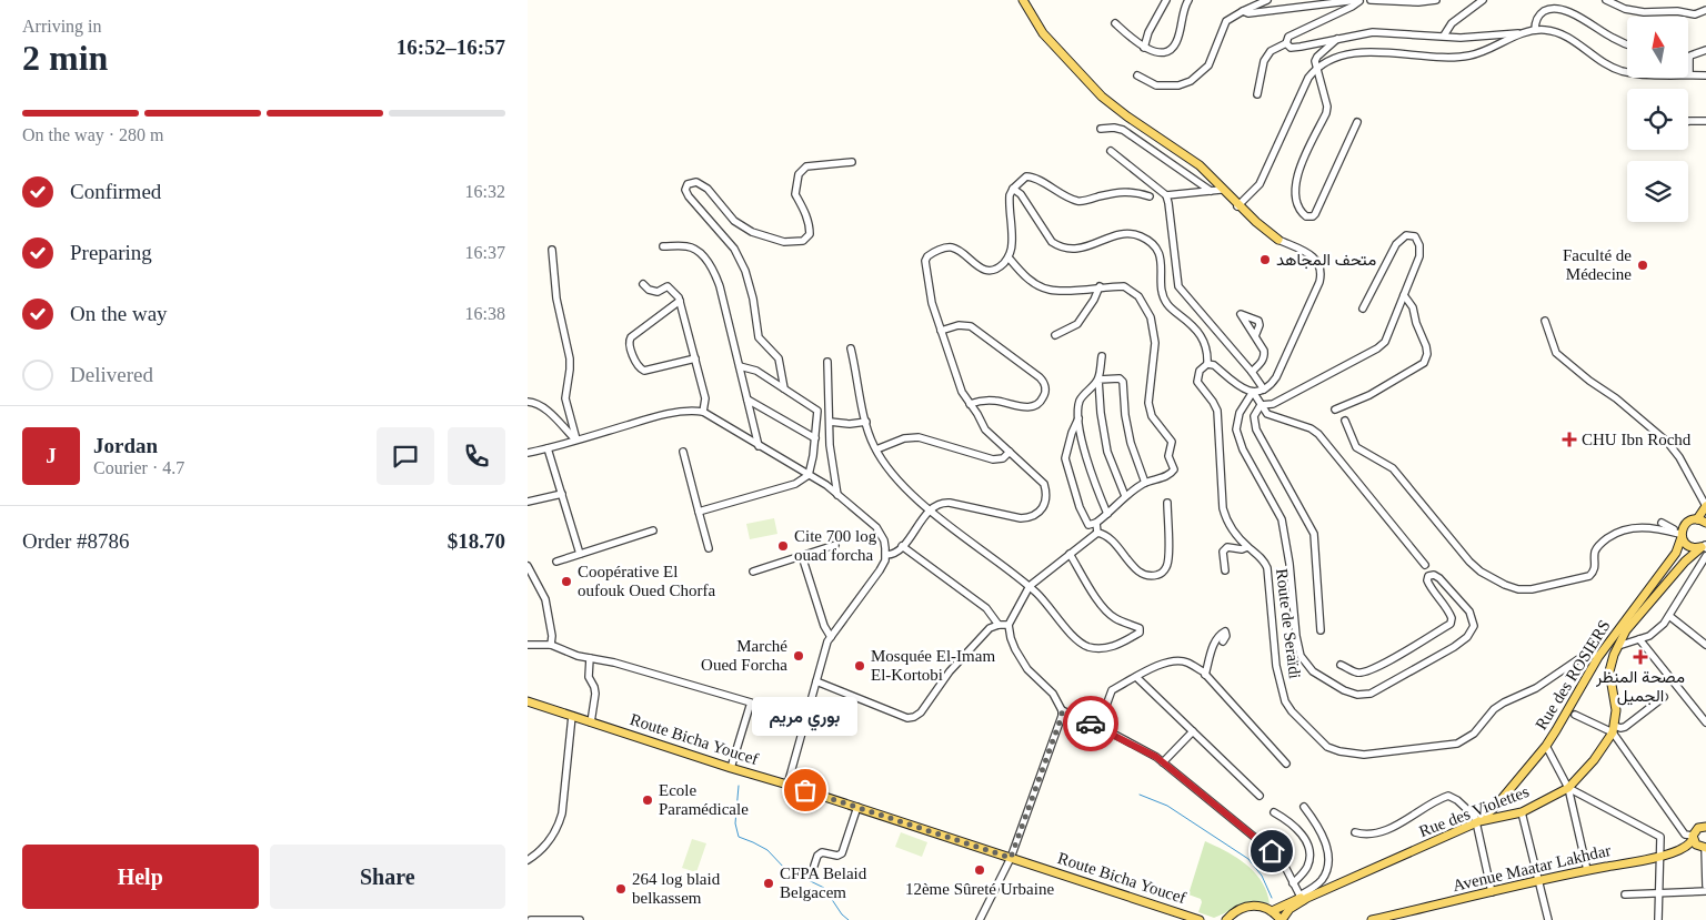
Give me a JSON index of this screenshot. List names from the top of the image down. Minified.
{"streets":{"main road":["Rue des ROSIERS","Route Bicha Youcef","Rue des Violettes","Avenue Maatar Lakhdar"],"street":["Route de Seraïdi"]},"crossings":[["Route de Seraïdi","Rue des ROSIERS"],["Rue des ROSIERS","Rue des Violettes"]],"places":{"other":["متحف المجاهد","Faculté de Médecine","Cite 700 log ouad forcha","Coopérative El oufouk Oued Chorfa","Marché Oued Forcha","Mosquée El-Imam El-Kortobi","بوري مريم","Ecole Paramédicale","12ème Sûreté Urbaine","CFPA Belaid Belgacem","264 log blaid belkassem"],"health":["CHU Ibn Rochd","مصحة المنظر الجميل"]},"north":"top","page":{"heading":["2 min","Arriving in","16:52–16:57"],"panel":["Jordan","Courier · 4.7","Order #8786","$18.70"],"bar":"On the way · 280 m","list":[["Confirmed","16:32"],["Preparing","16:37"],["On the way","16:38"],"Delivered"],"round":"J","bubble":"بوري مريم","buttons":["Help","Share"]}}
